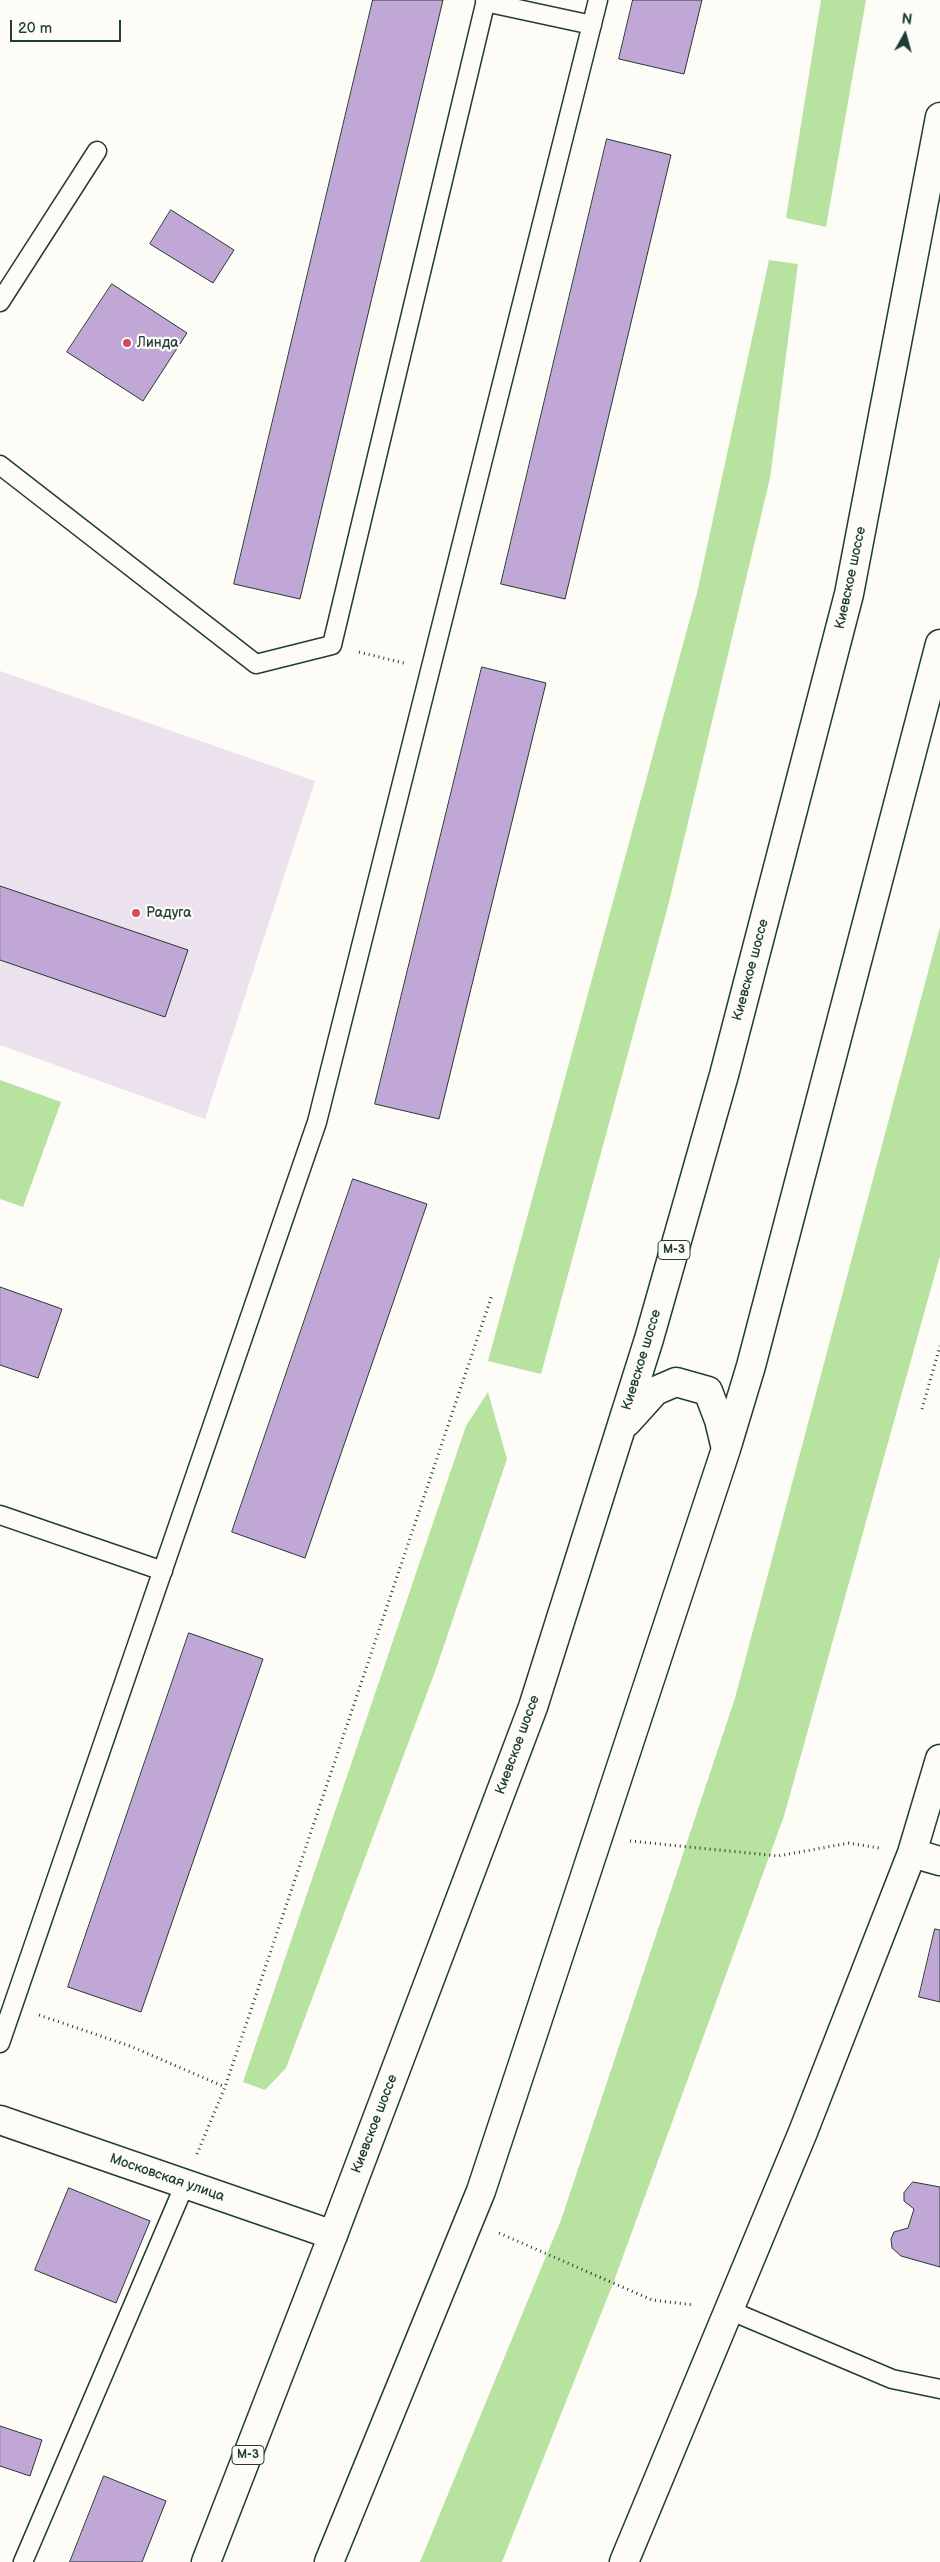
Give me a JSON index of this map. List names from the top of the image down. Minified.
{"streets":{"main road":["Киевское шоссе","М-3","Московская улица"]},"crossings":[["Киевское шоссе","Московская улица"]],"places":["Линда","Радуга"],"scale_bar":"20 m","north":"top"}
